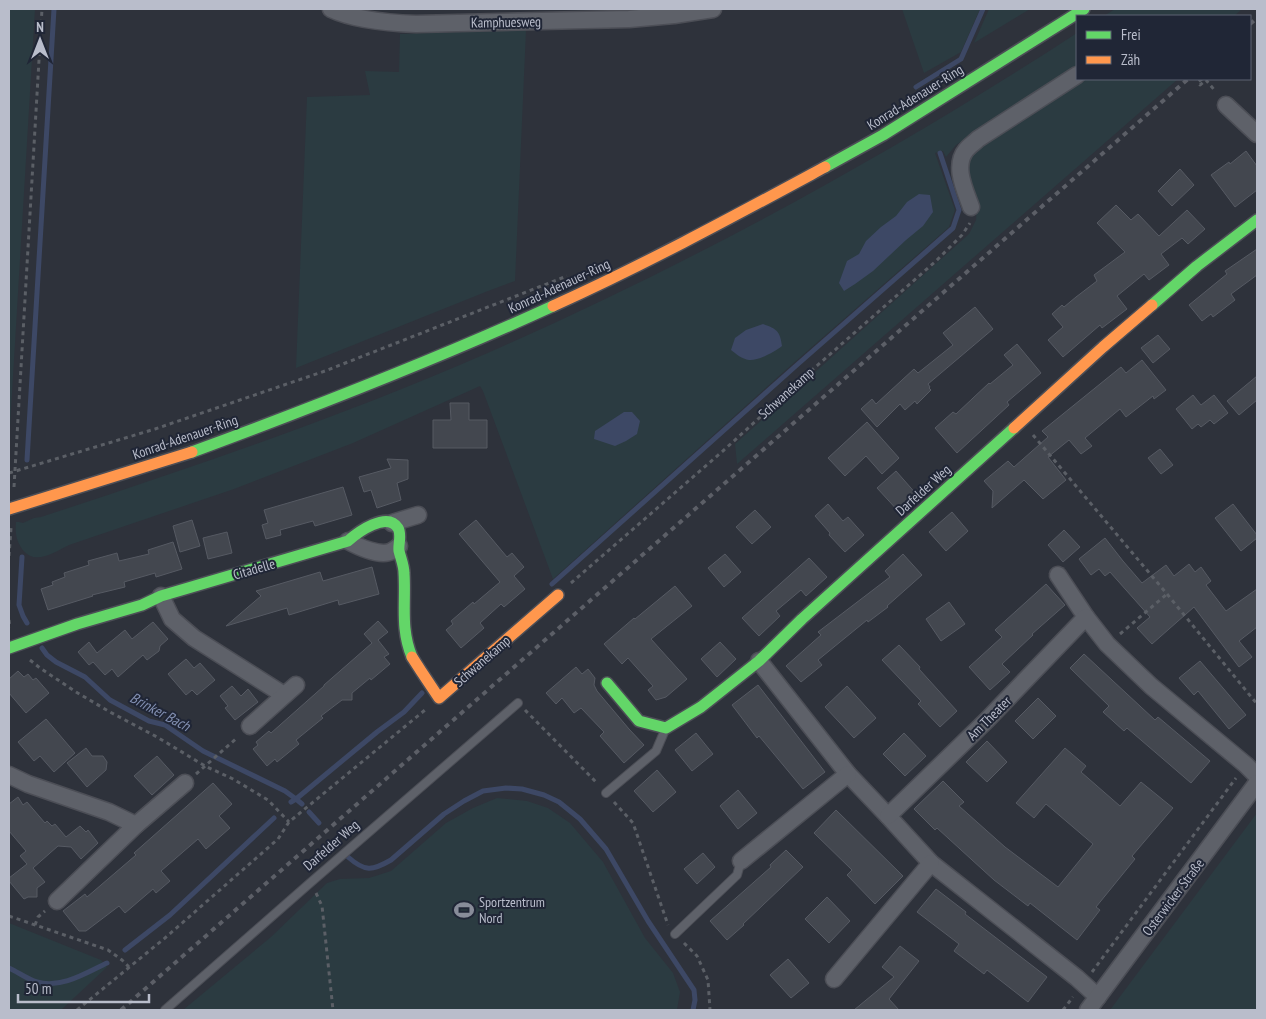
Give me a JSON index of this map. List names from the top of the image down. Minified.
{"streets":{"street":["Kamphuesweg","Konrad-Adenauer-Ring","Schwanekamp","Darfelder Weg","Citadelle","Am Theater","Osterwicker Straße"]},"water":["Brinker Bach"],"places":{"sports":["Sportzentrum Nord"]},"legend":["Frei","Zäh"],"scale_bar":"50 m","north":"top"}
